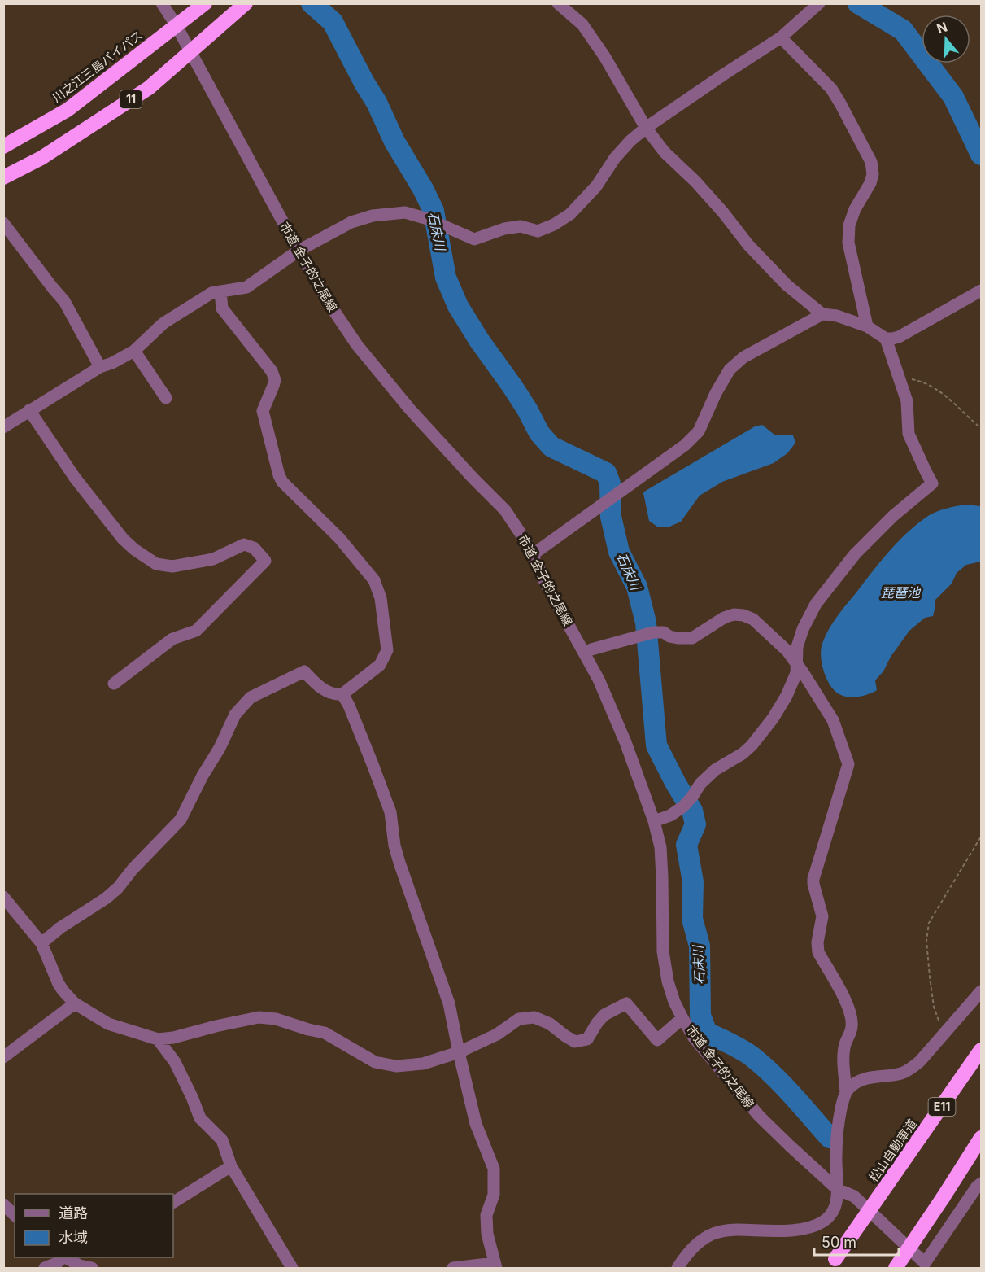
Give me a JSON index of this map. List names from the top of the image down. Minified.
{"streets":{"highway":["川之江三島バイパス","11","E11","松山自動車道"],"street":["市道 金子的之尾線"]},"crossings":[["川之江三島バイパス","市道 金子的之尾線"],["11","市道 金子的之尾線"]],"water":["石床川","琵琶池"],"legend":["道路","水域"],"scale_bar":"50 m","north":"top"}
